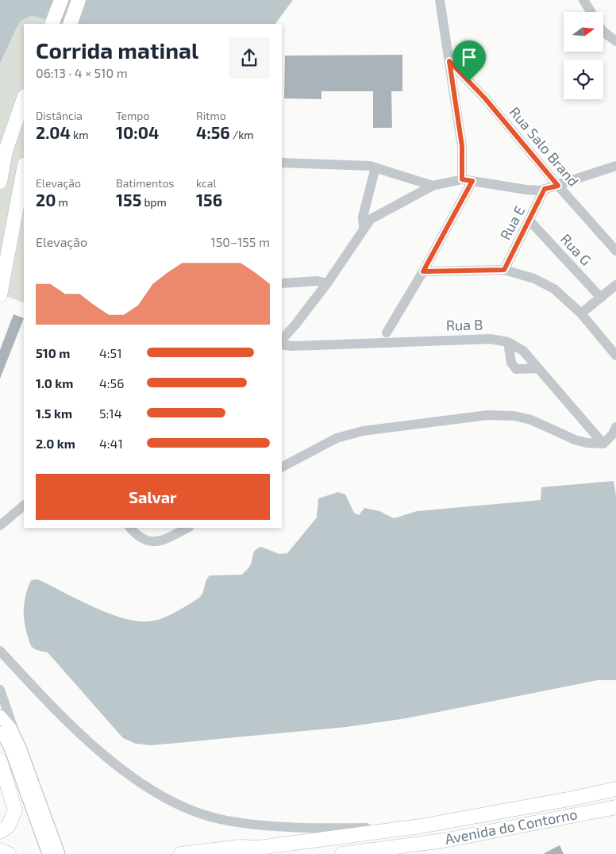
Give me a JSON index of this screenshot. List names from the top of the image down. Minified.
{"streets":{"highway":["Avenida do Contorno"],"street":["Rua Salo Brand","Rua E","Rua G","Rua B"]},"crossings":[["Rua E","Rua G"]],"north":"right","page":{"heading":["Corrida matinal","06:13 · 4 × 510 m"],"stats":[["Distância","2.04 km"],["Tempo","10:04"],["Ritmo","4:56 /km"],["Elevação","20 m"],["Batimentos","155 bpm"],["kcal","156"]],"chart":["Elevação","150–155 m"],"list":[{"name":"510 m","note":"4:51"},{"name":"1.0 km","note":"4:56"},{"name":"1.5 km","note":"5:14"},{"name":"2.0 km","note":"4:41"}],"buttons":"Salvar"}}
